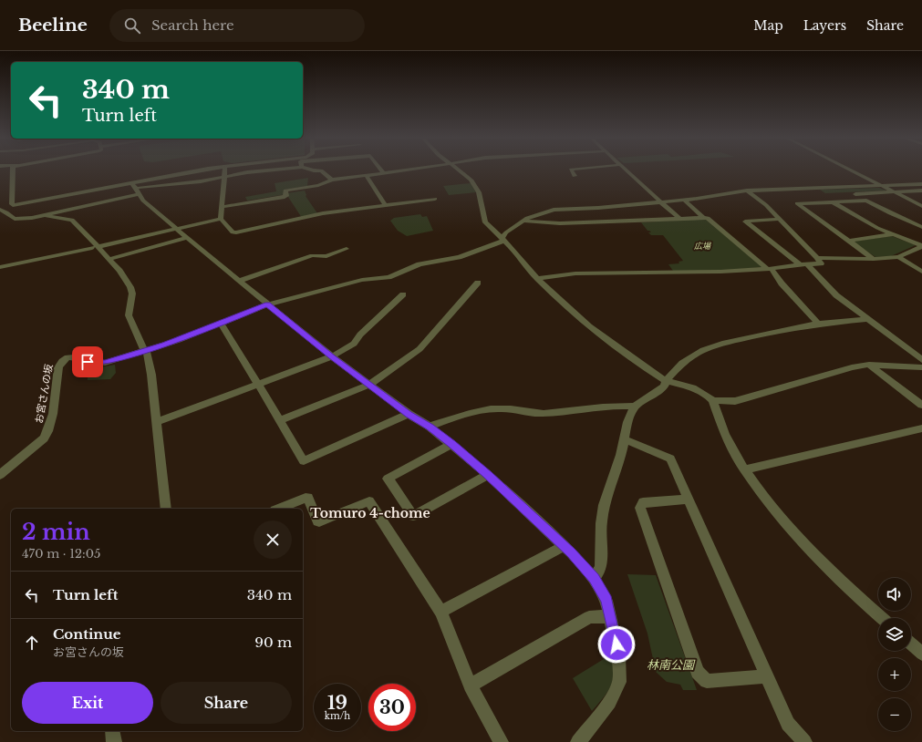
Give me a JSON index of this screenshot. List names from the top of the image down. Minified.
{"streets":{"street":["お宮さんの坂"]},"districts":["Tomuro 4-chome"],"parks":["広場","林南公園"],"page":{"header":"Beeline","search":"Search here","nav":["Map","Layers","Share"],"turn":["340 m","Turn left"],"heading":["2 min","470 m · 12:05"],"list":[{"name":"Turn left","value":"340 m"},{"name":"Continue","note":"お宮さんの坂","value":"90 m"}],"map_buttons":["+","−"],"buttons":["Exit","Share"],"speed":"19 km/h","limit":"30"}}
